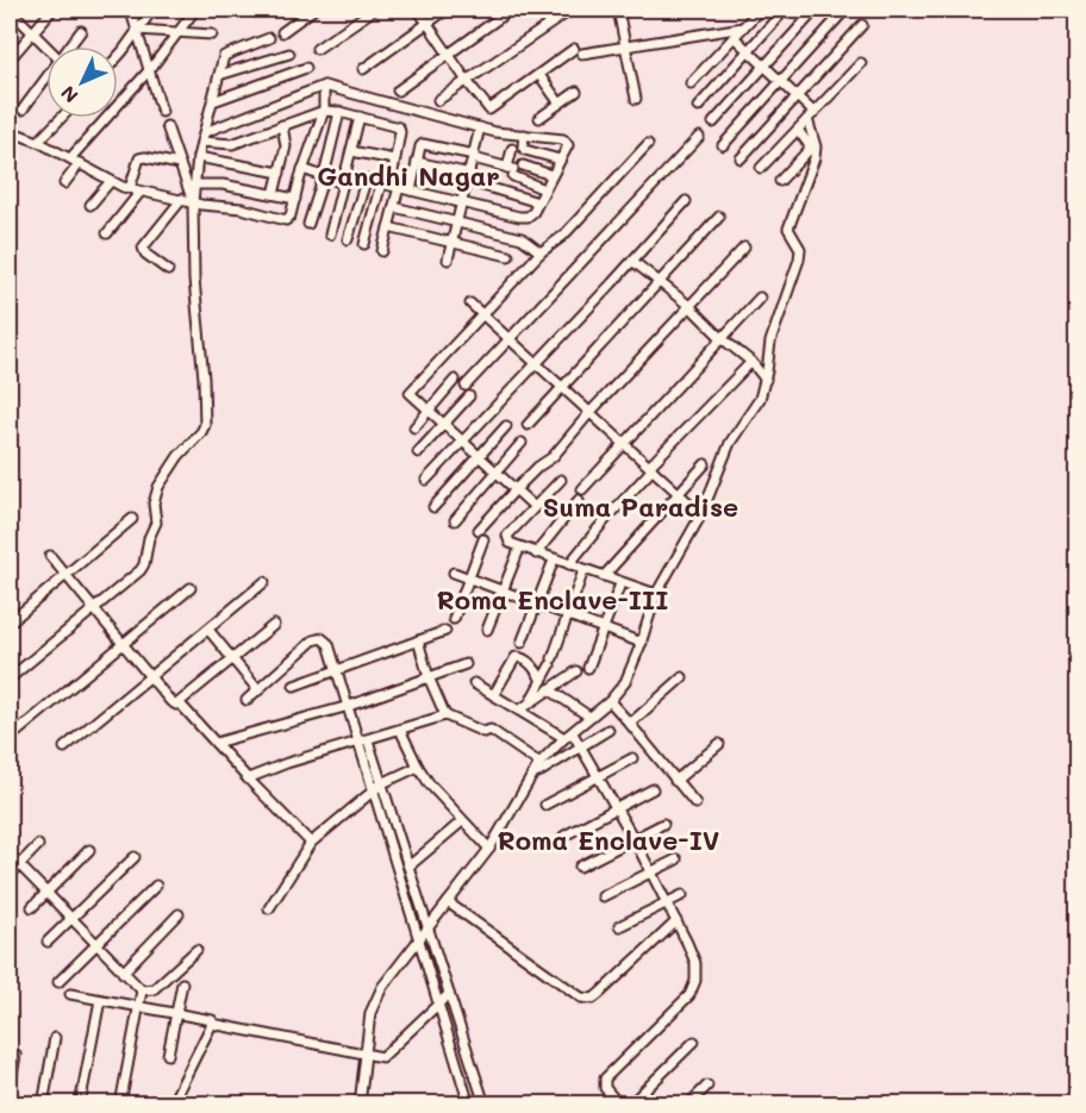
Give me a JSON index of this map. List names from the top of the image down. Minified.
{"districts":["Gandhi Nagar","Suma Paradise","Roma Enclave-III","Roma Enclave-IV"],"north":"bottom left"}
